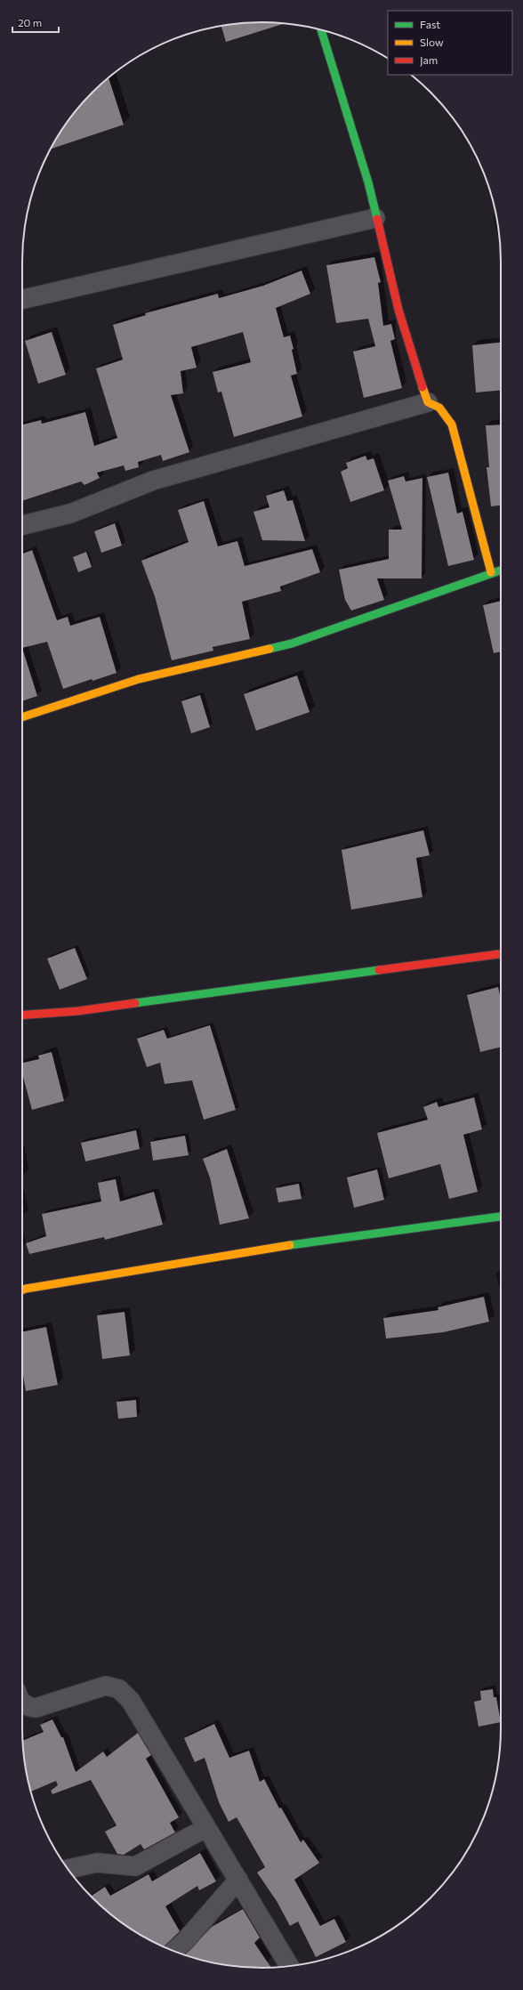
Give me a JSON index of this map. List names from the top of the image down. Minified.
{"legend":["Fast","Slow","Jam"],"scale_bar":"20 m"}
